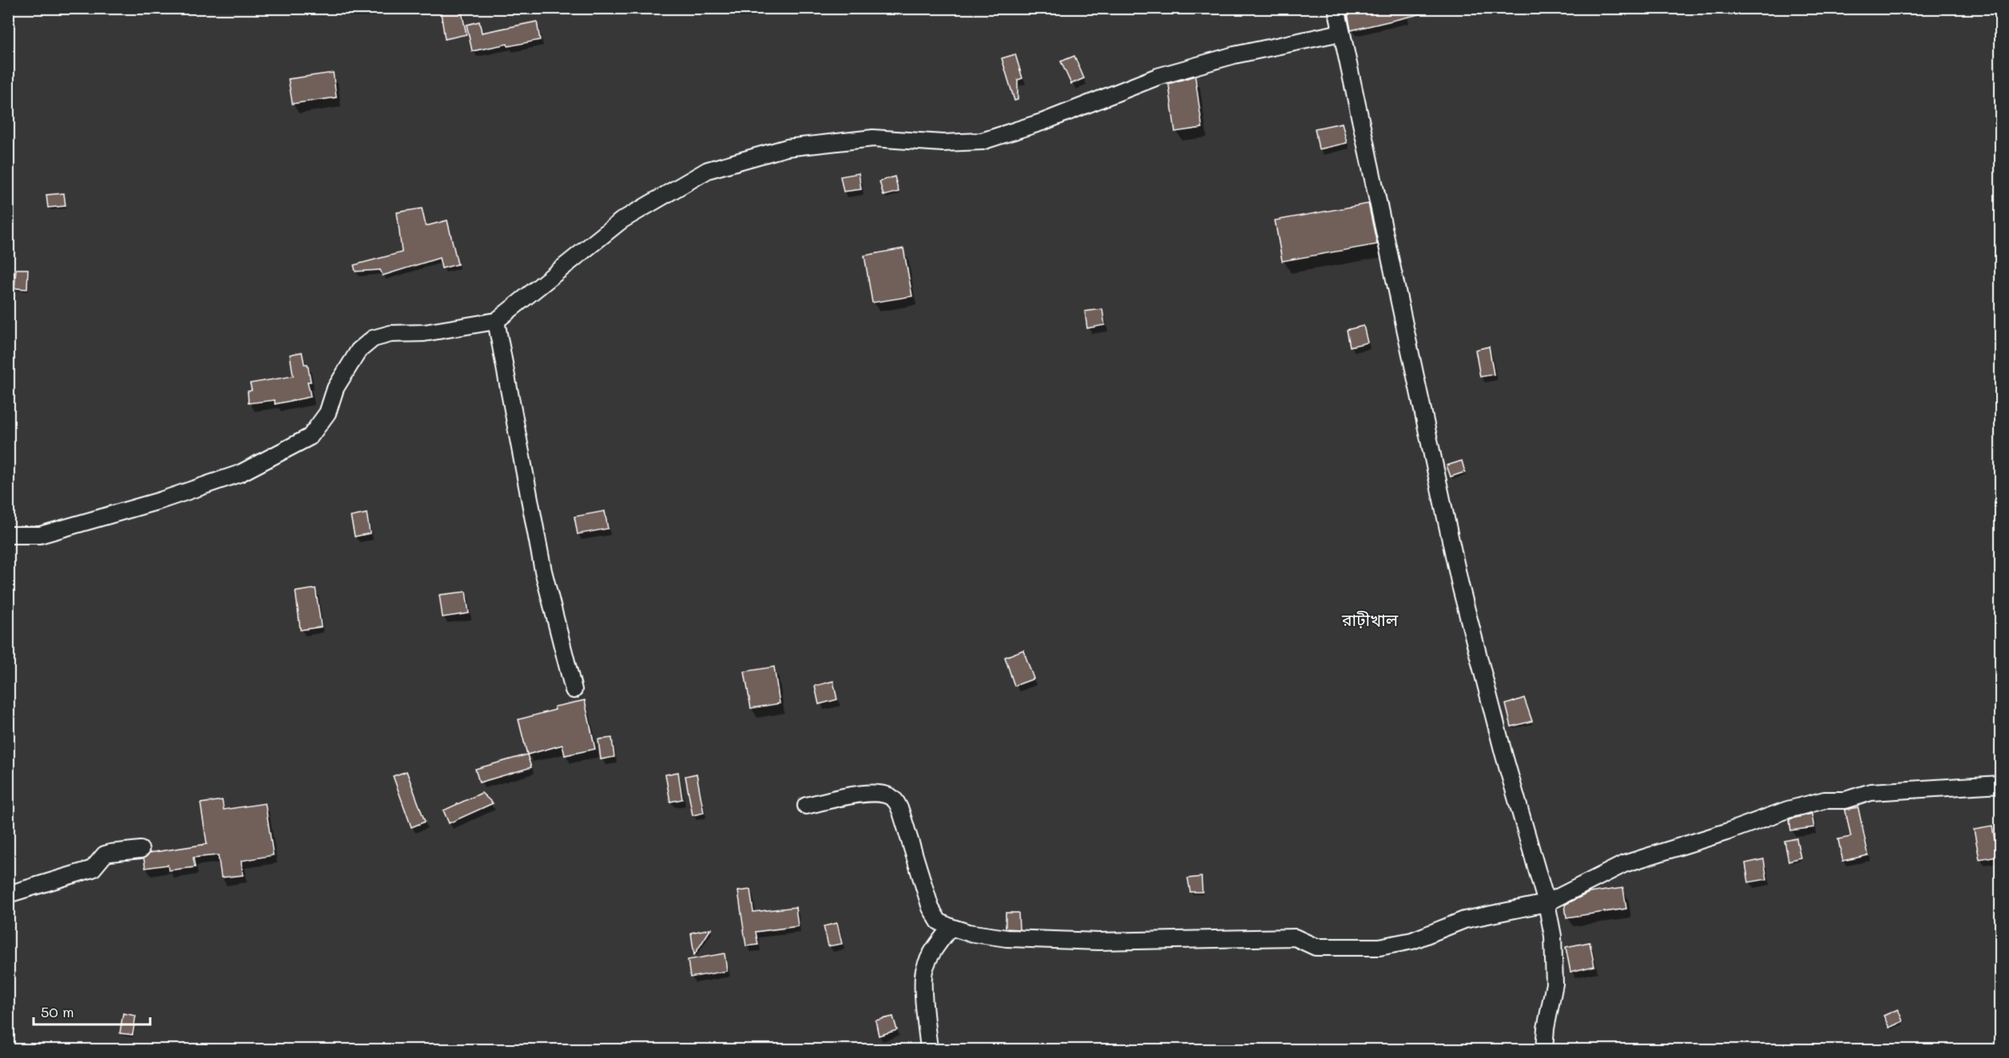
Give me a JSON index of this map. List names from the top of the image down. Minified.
{"districts":["রাঢ়ীখাল"],"scale_bar":"50 m"}
